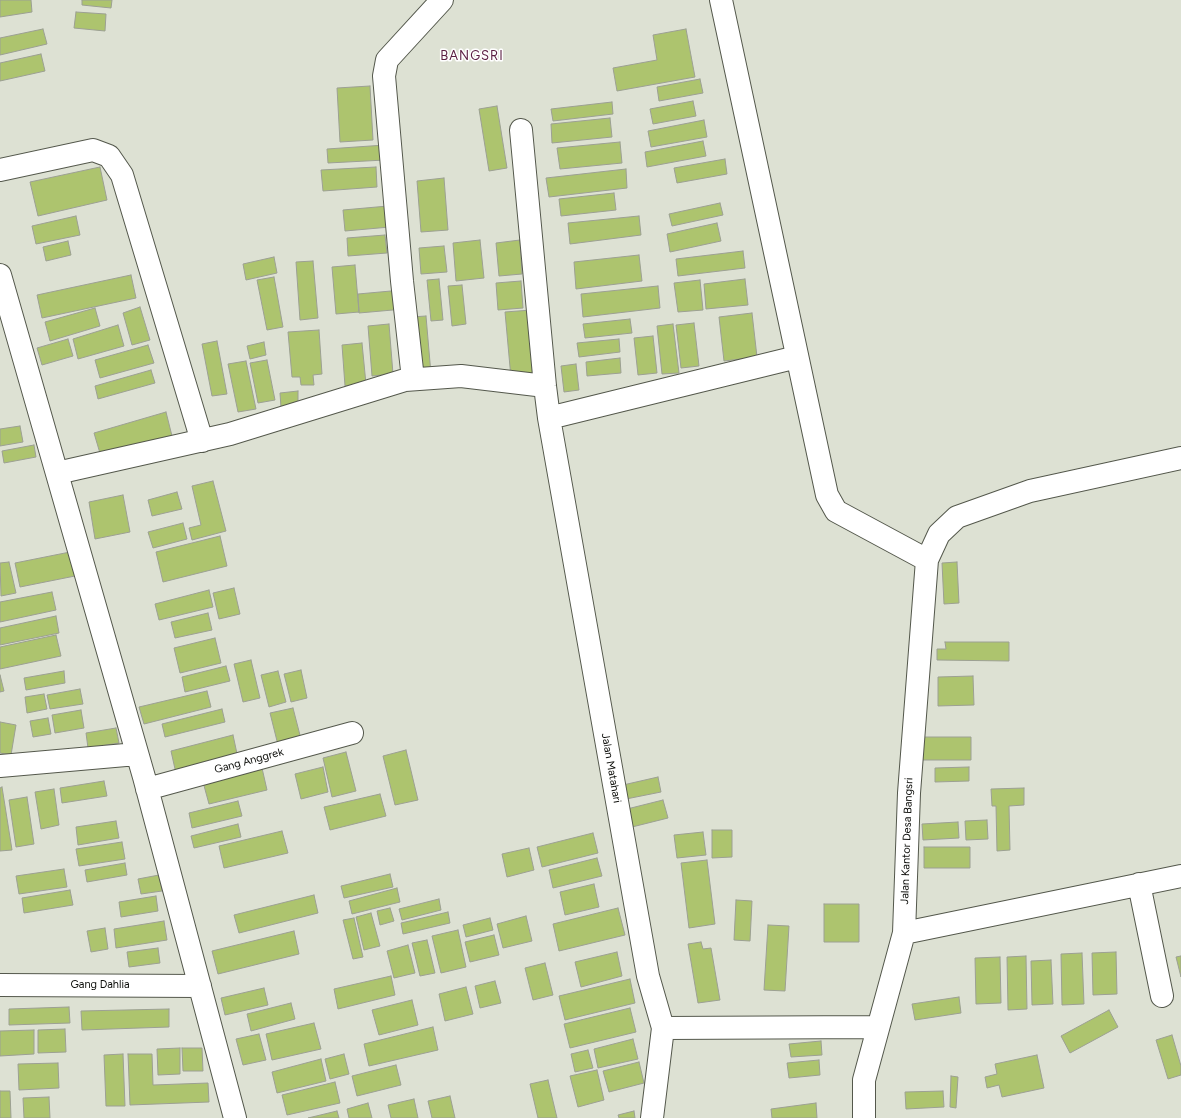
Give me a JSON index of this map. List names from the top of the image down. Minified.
{"streets":{"street":["Gang Anggrek","Jalan Matahari","Jalan Kantor Desa Bangsri","Gang Dahlia"]},"districts":["BANGSRI"]}
